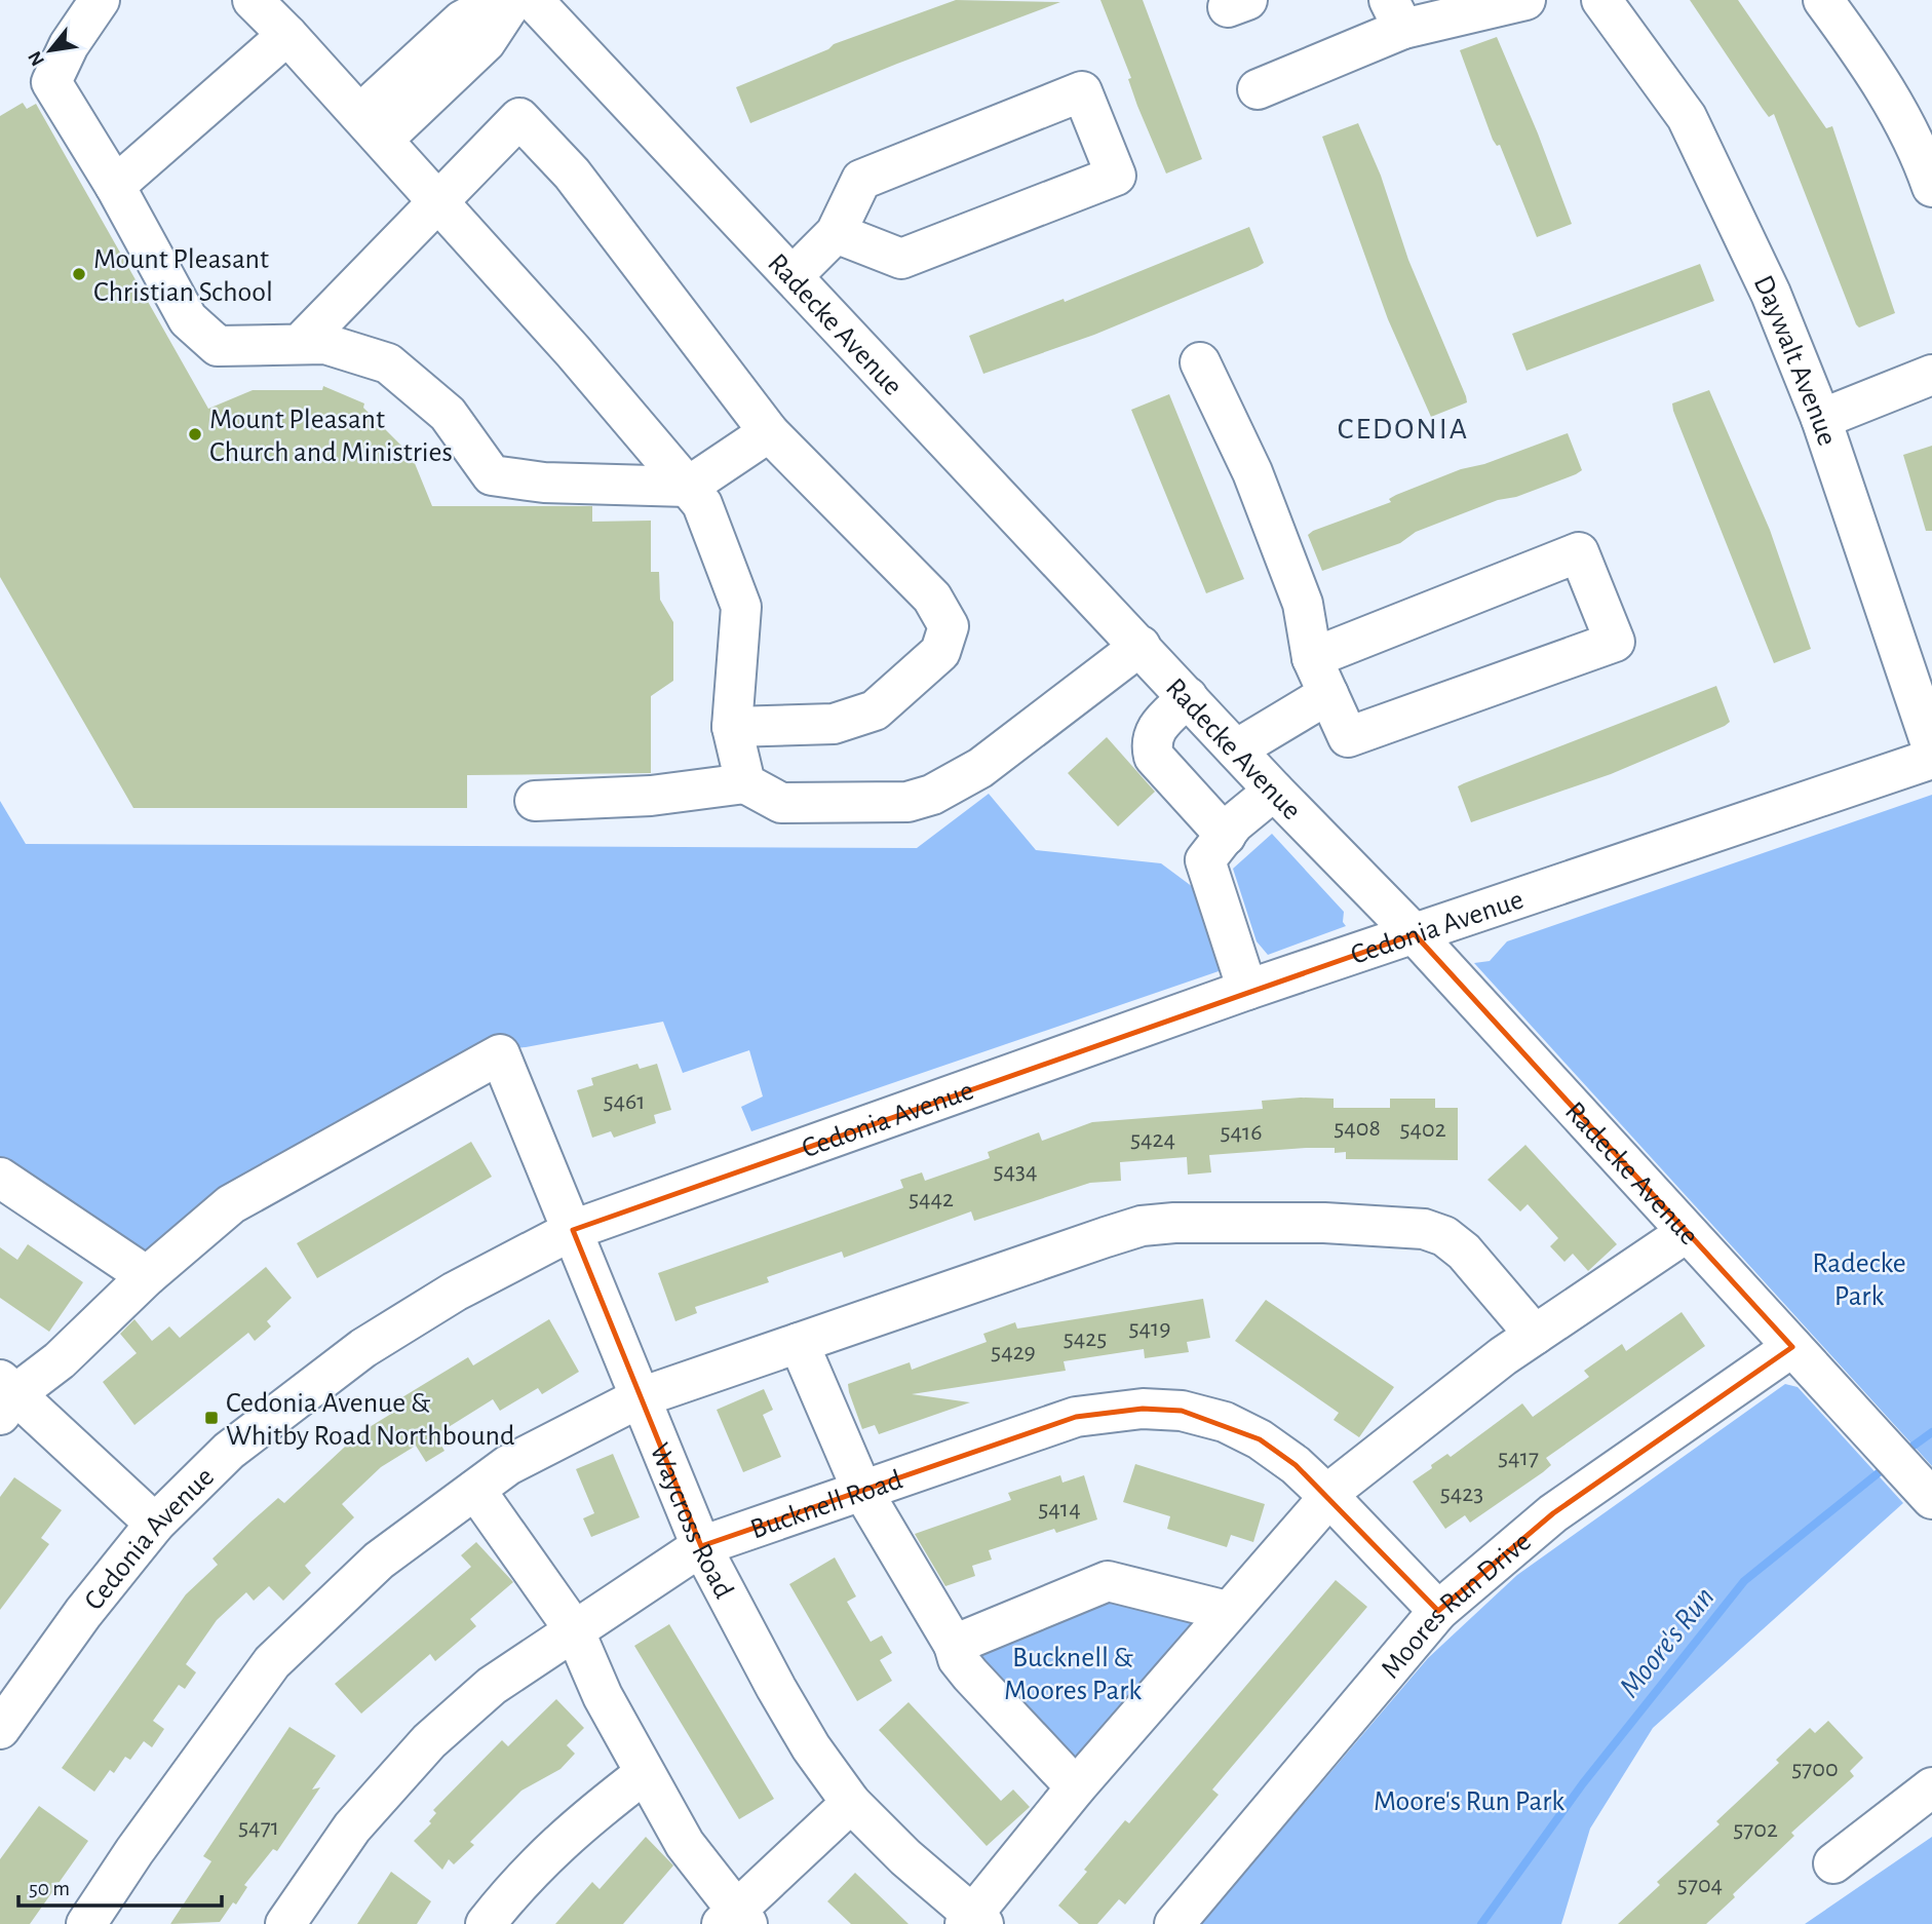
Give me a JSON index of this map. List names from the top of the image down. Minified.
{"streets":{"street":["Radecke Avenue","Daywalt Avenue","Cedonia Avenue","Bucknell Road","Waycross Road","Moores Run Drive"]},"crossings":[["Radecke Avenue","Cedonia Avenue"],["Radecke Avenue","Moores Run Drive"],["Cedonia Avenue","Waycross Road"],["Bucknell Road","Waycross Road"],["Bucknell Road","Moores Run Drive"]],"districts":["CEDONIA"],"water":["Moore's Run"],"parks":["Radecke Park","Bucknell & Moores Park","Moore's Run Park"],"places":{"other":["Mount Pleasant Christian School","Mount Pleasant Church and Ministries"],"transit":["Cedonia Avenue & Whitby Road Northbound"]},"house_numbers":["5461","5408","5402","5416","5424","5434","5442","5419","5425","5429","5417","5423","5414","5700","5471","5702","5704"],"scale_bar":"50 m","north":"bottom left"}
